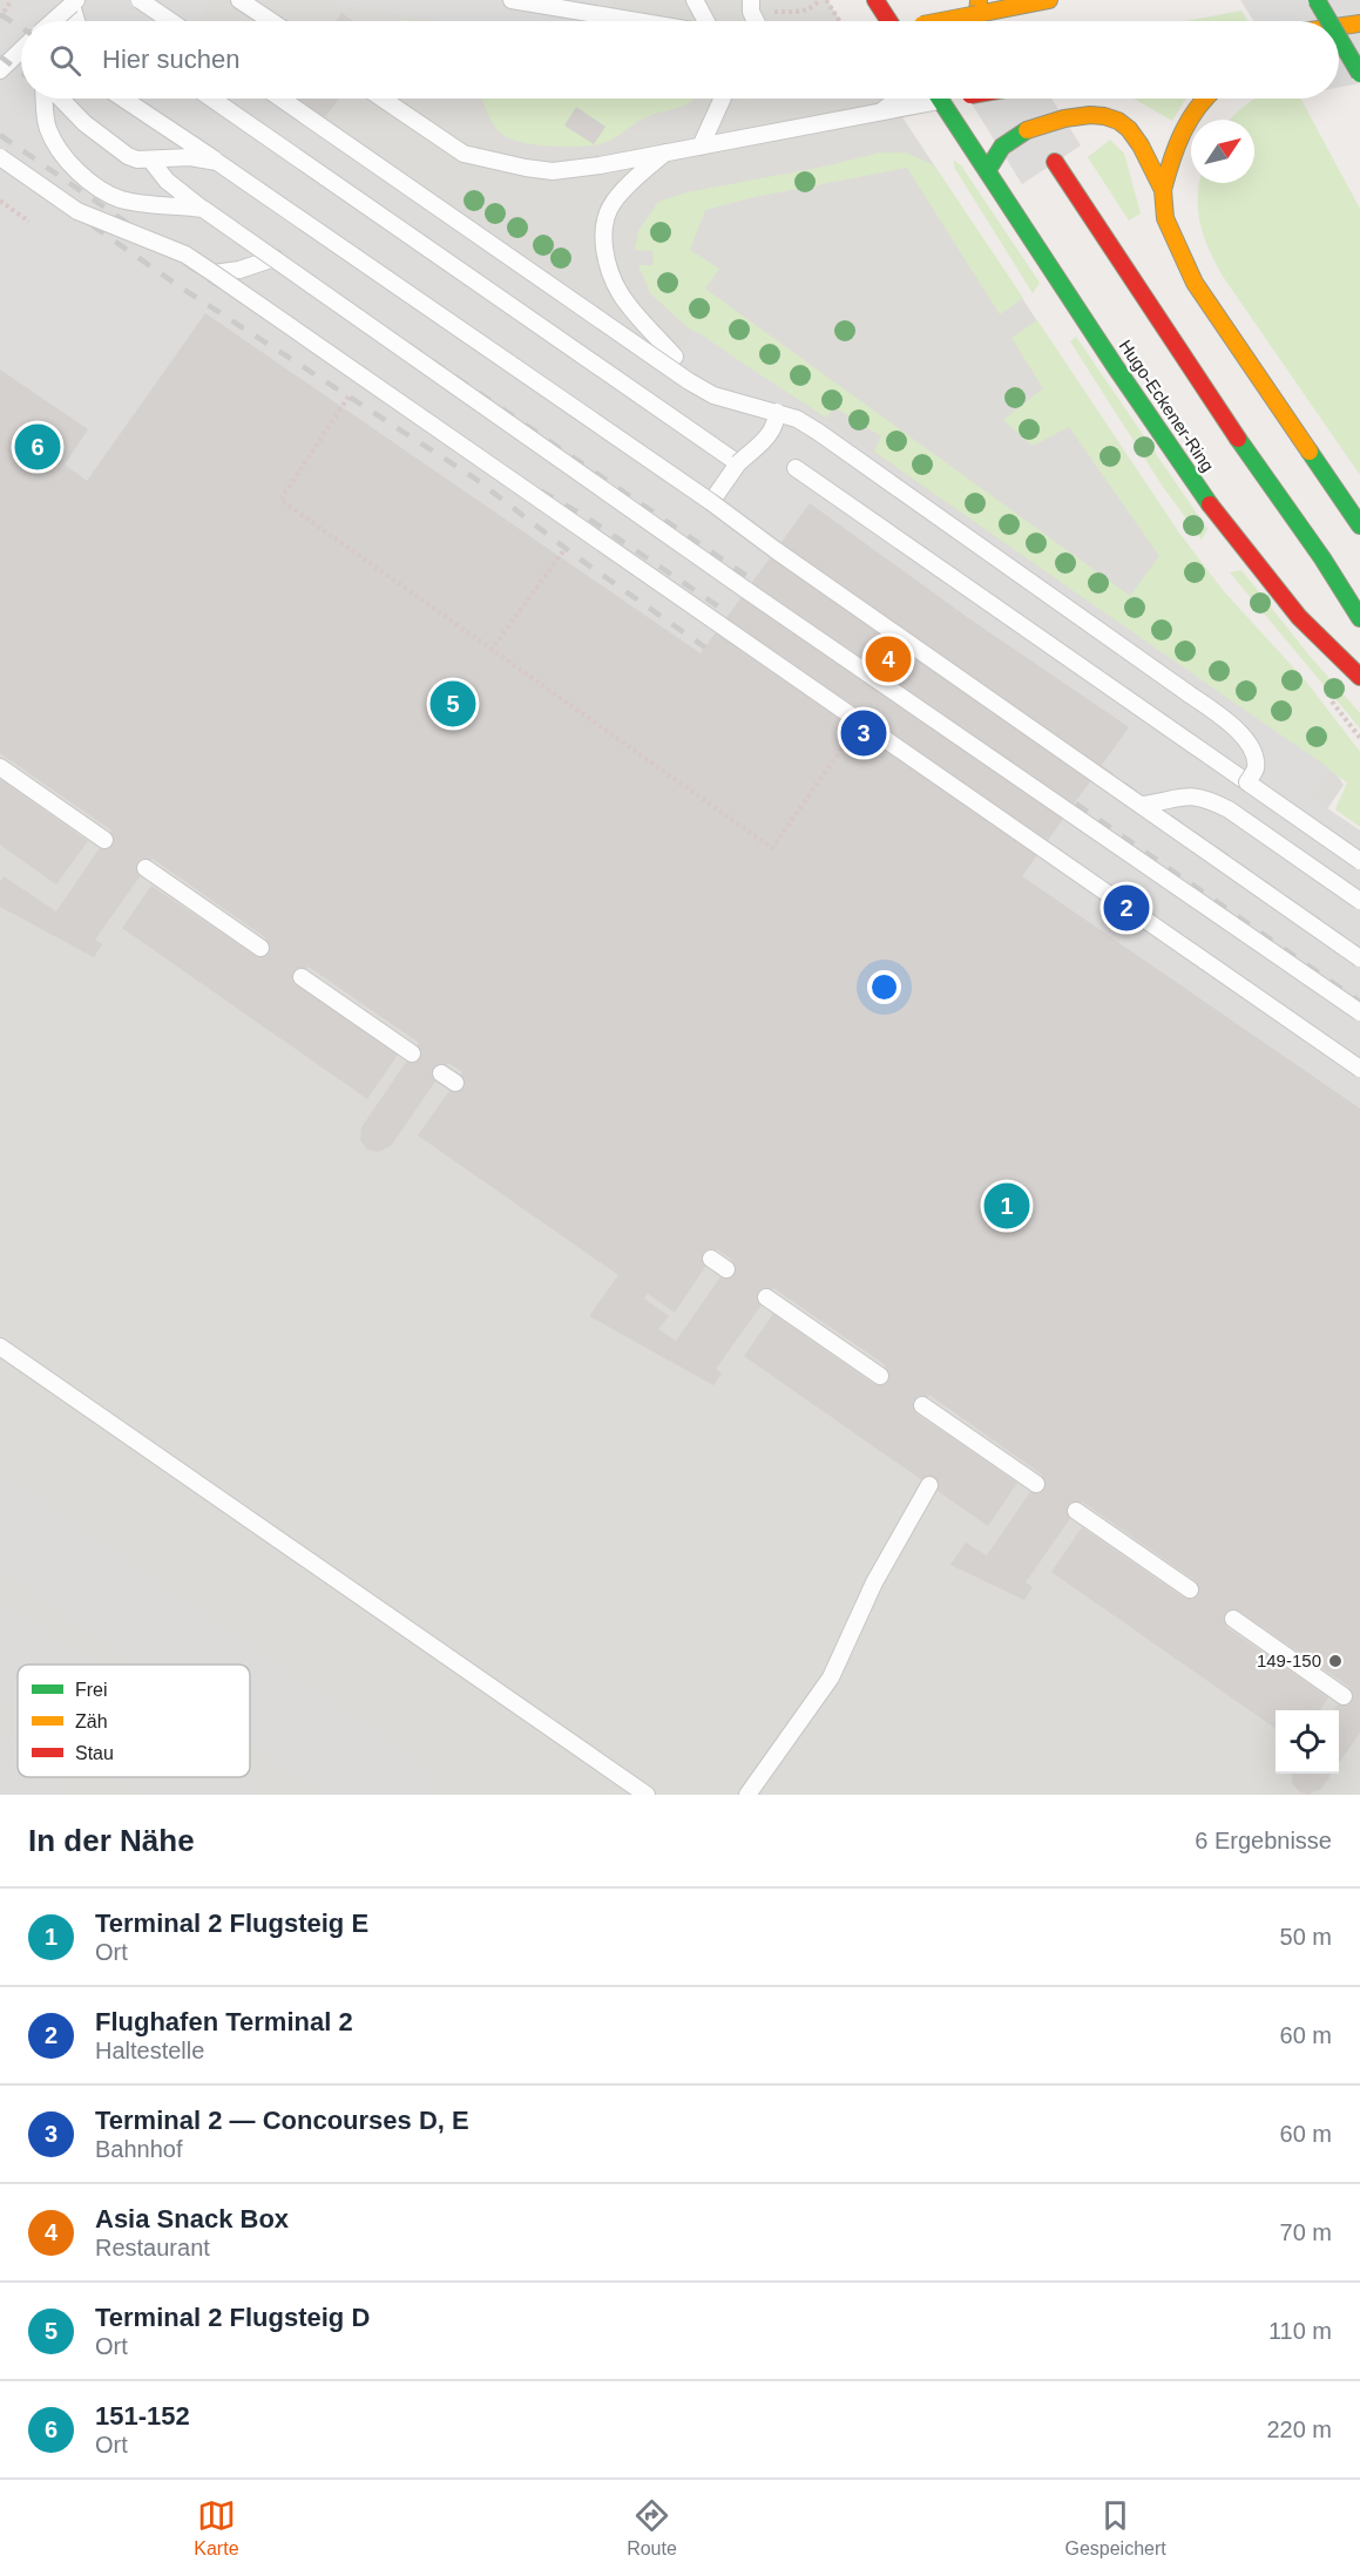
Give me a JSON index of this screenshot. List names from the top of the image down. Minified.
{"streets":{"main road":["Hugo-Eckener-Ring"]},"places":["149-150"],"legend":["Frei","Zäh","Stau"],"north":"top right","page":{"search":"Hier suchen","pins":["6","4","5","3","2","1"],"heading":["In der Nähe","6 Ergebnisse"],"list":[{"mark":"1","name":"Terminal 2 Flugsteig E","note":"Ort","value":"50 m"},{"mark":"2","name":"Flughafen Terminal 2","note":"Haltestelle","value":"60 m"},{"mark":"3","name":"Terminal 2 — Concourses D, E","note":"Bahnhof","value":"60 m"},{"mark":"4","name":"Asia Snack Box","note":"Restaurant","value":"70 m"},{"mark":"5","name":"Terminal 2 Flugsteig D","note":"Ort","value":"110 m"},{"mark":"6","name":"151-152","note":"Ort","value":"220 m"}],"nav":["Karte","Route","Gespeichert"]}}
